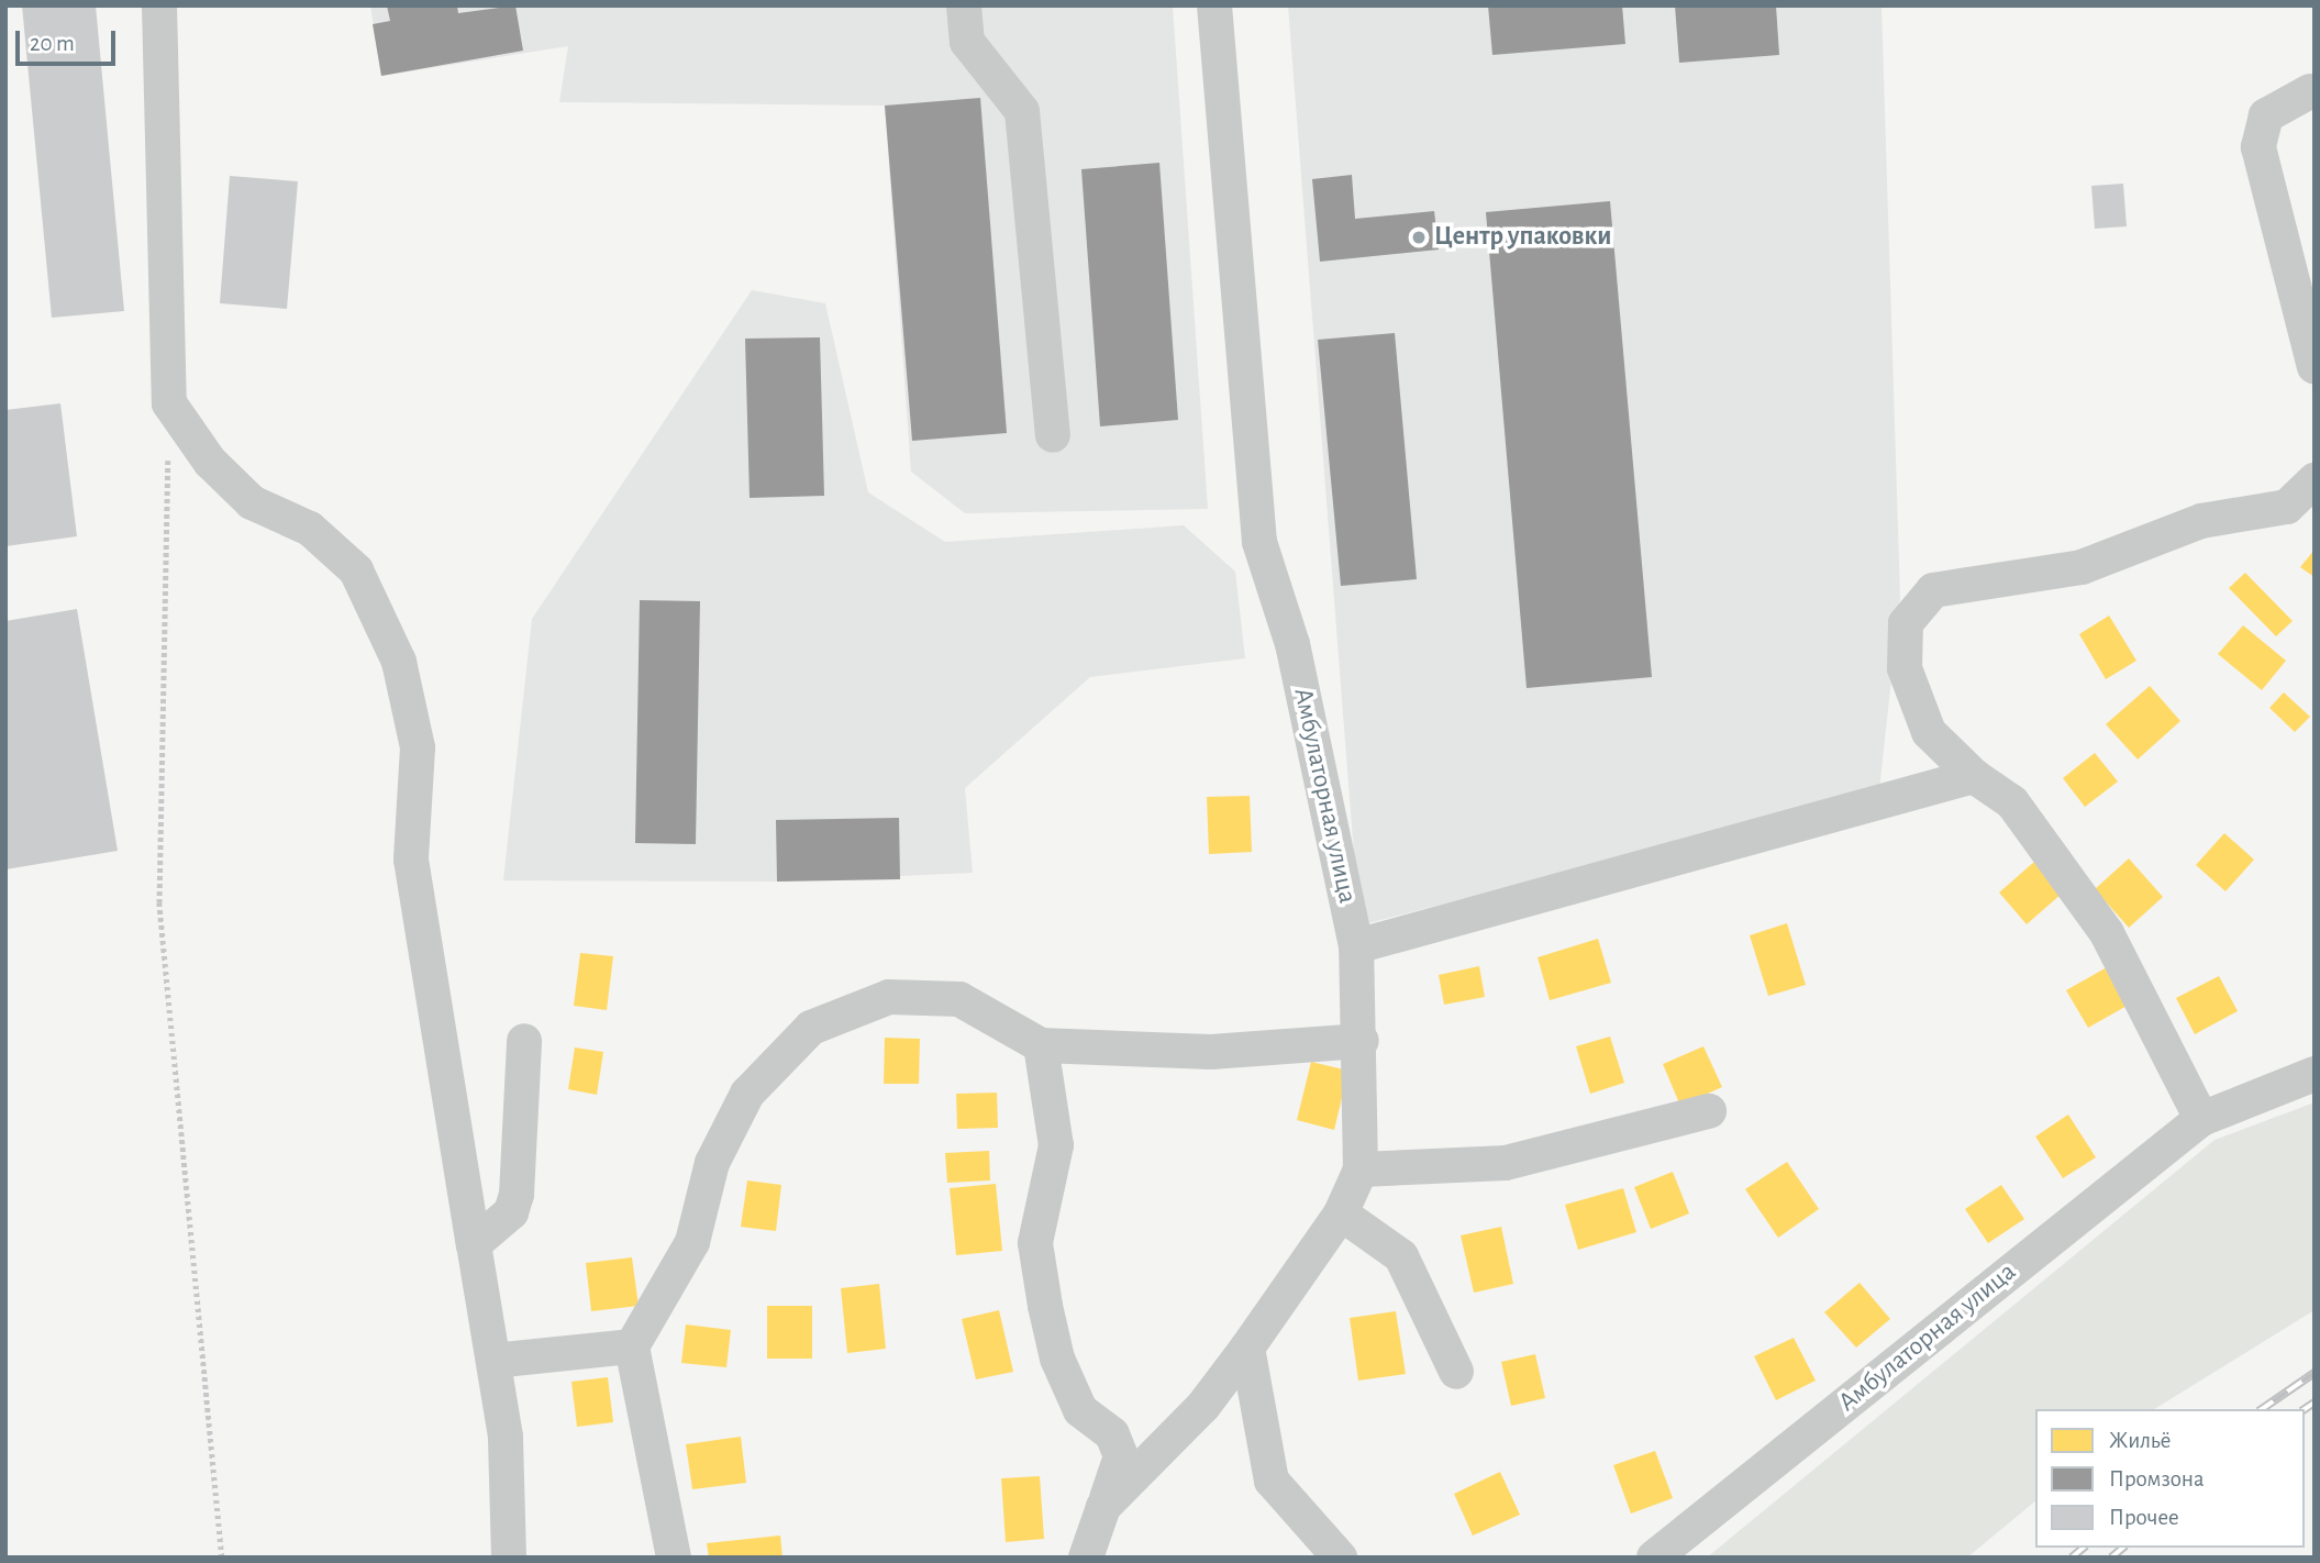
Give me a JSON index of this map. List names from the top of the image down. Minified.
{"streets":{"lane":["Амбулаторная улица"]},"places":["Центр упаковки"],"legend":["Жильё","Промзона","Прочее"],"scale_bar":"20 m"}
